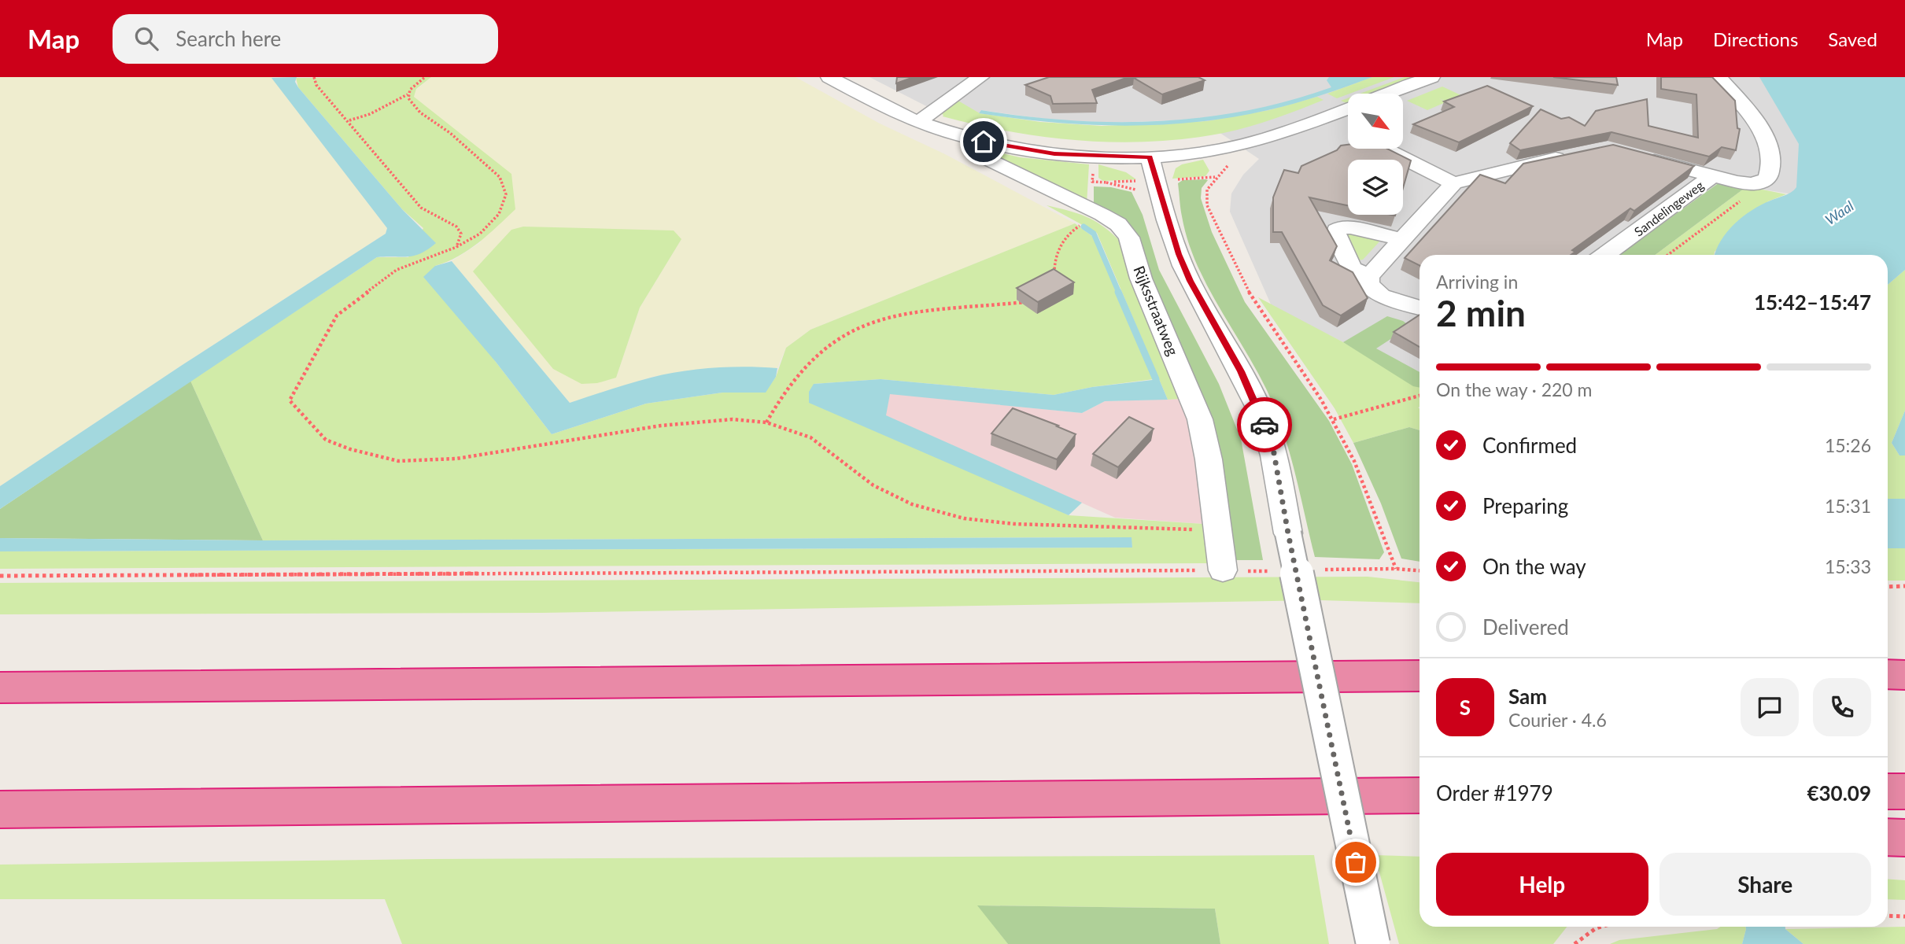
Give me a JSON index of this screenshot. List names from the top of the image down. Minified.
{"streets":{"street":["Sandelingeweg","Rijksstraatweg"]},"water":["Waal"],"north":"bottom right","page":{"header":"Map","search":"Search here","nav":["Map","Directions","Saved"],"heading":["2 min","Arriving in","15:42–15:47"],"panel":["Sam","Courier · 4.6","Order #1979","€30.09"],"bar":"On the way · 220 m","list":[["Confirmed","15:26"],["Preparing","15:31"],["On the way","15:33"],"Delivered"],"round":"S","buttons":["Help","Share"]}}
